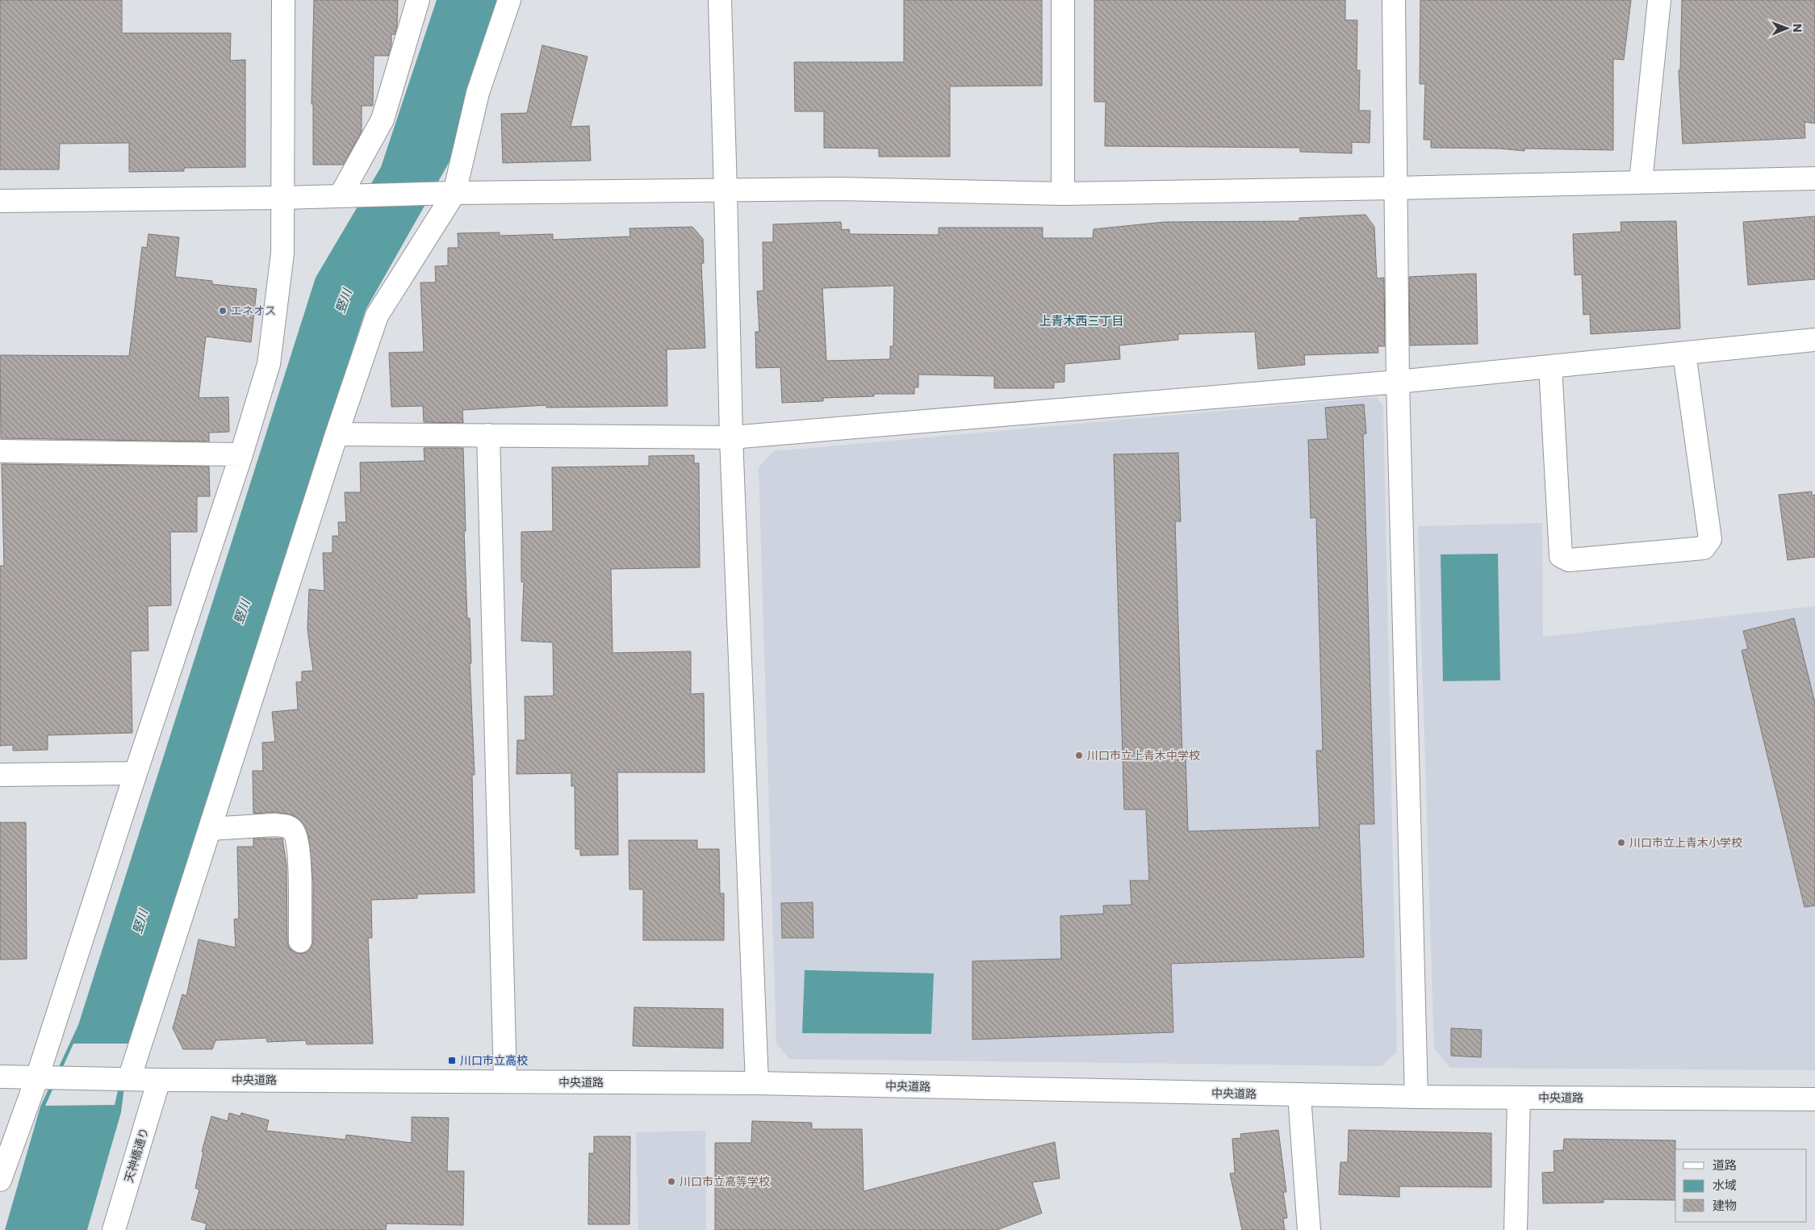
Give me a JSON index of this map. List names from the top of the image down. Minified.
{"streets":{"street":["中央道路","天神橋通り"]},"crossings":[["中央道路","天神橋通り"]],"districts":["上青木西三丁目"],"water":["竪川"],"places":{"other":["エネオス","川口市立上青木中学校","川口市立上青木小学校","川口市立高等学校"],"transit":["川口市立高校"]},"legend":["道路","水域","建物"],"north":"right"}
